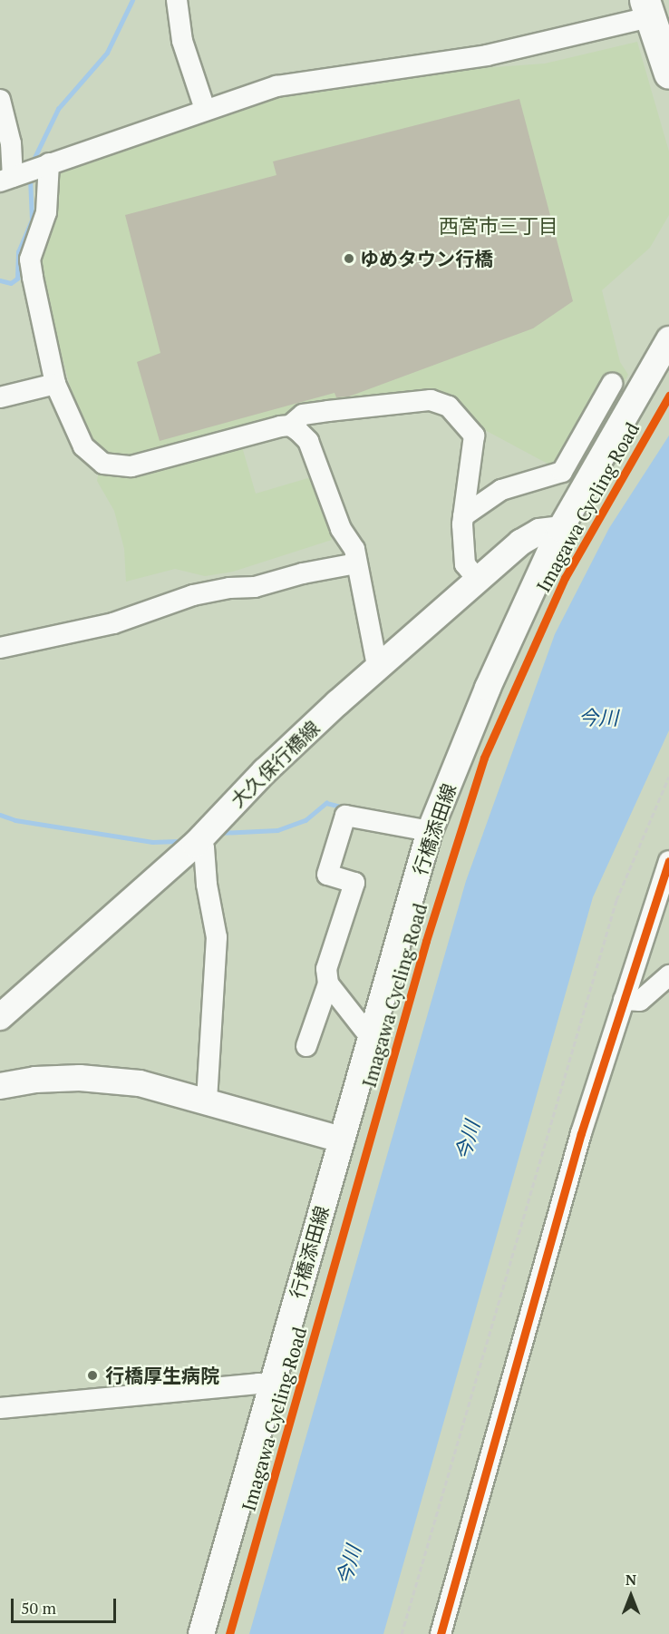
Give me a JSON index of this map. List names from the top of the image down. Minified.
{"streets":{"main road":["大久保行橋線","行橋添田線"],"cycle path":["Imagawa Cycling Road"]},"crossings":[["大久保行橋線","行橋添田線"]],"districts":["西宮市三丁目"],"water":["今川"],"places":["ゆめタウン行橋","行橋厚生病院"],"scale_bar":"50 m","north":"top"}
